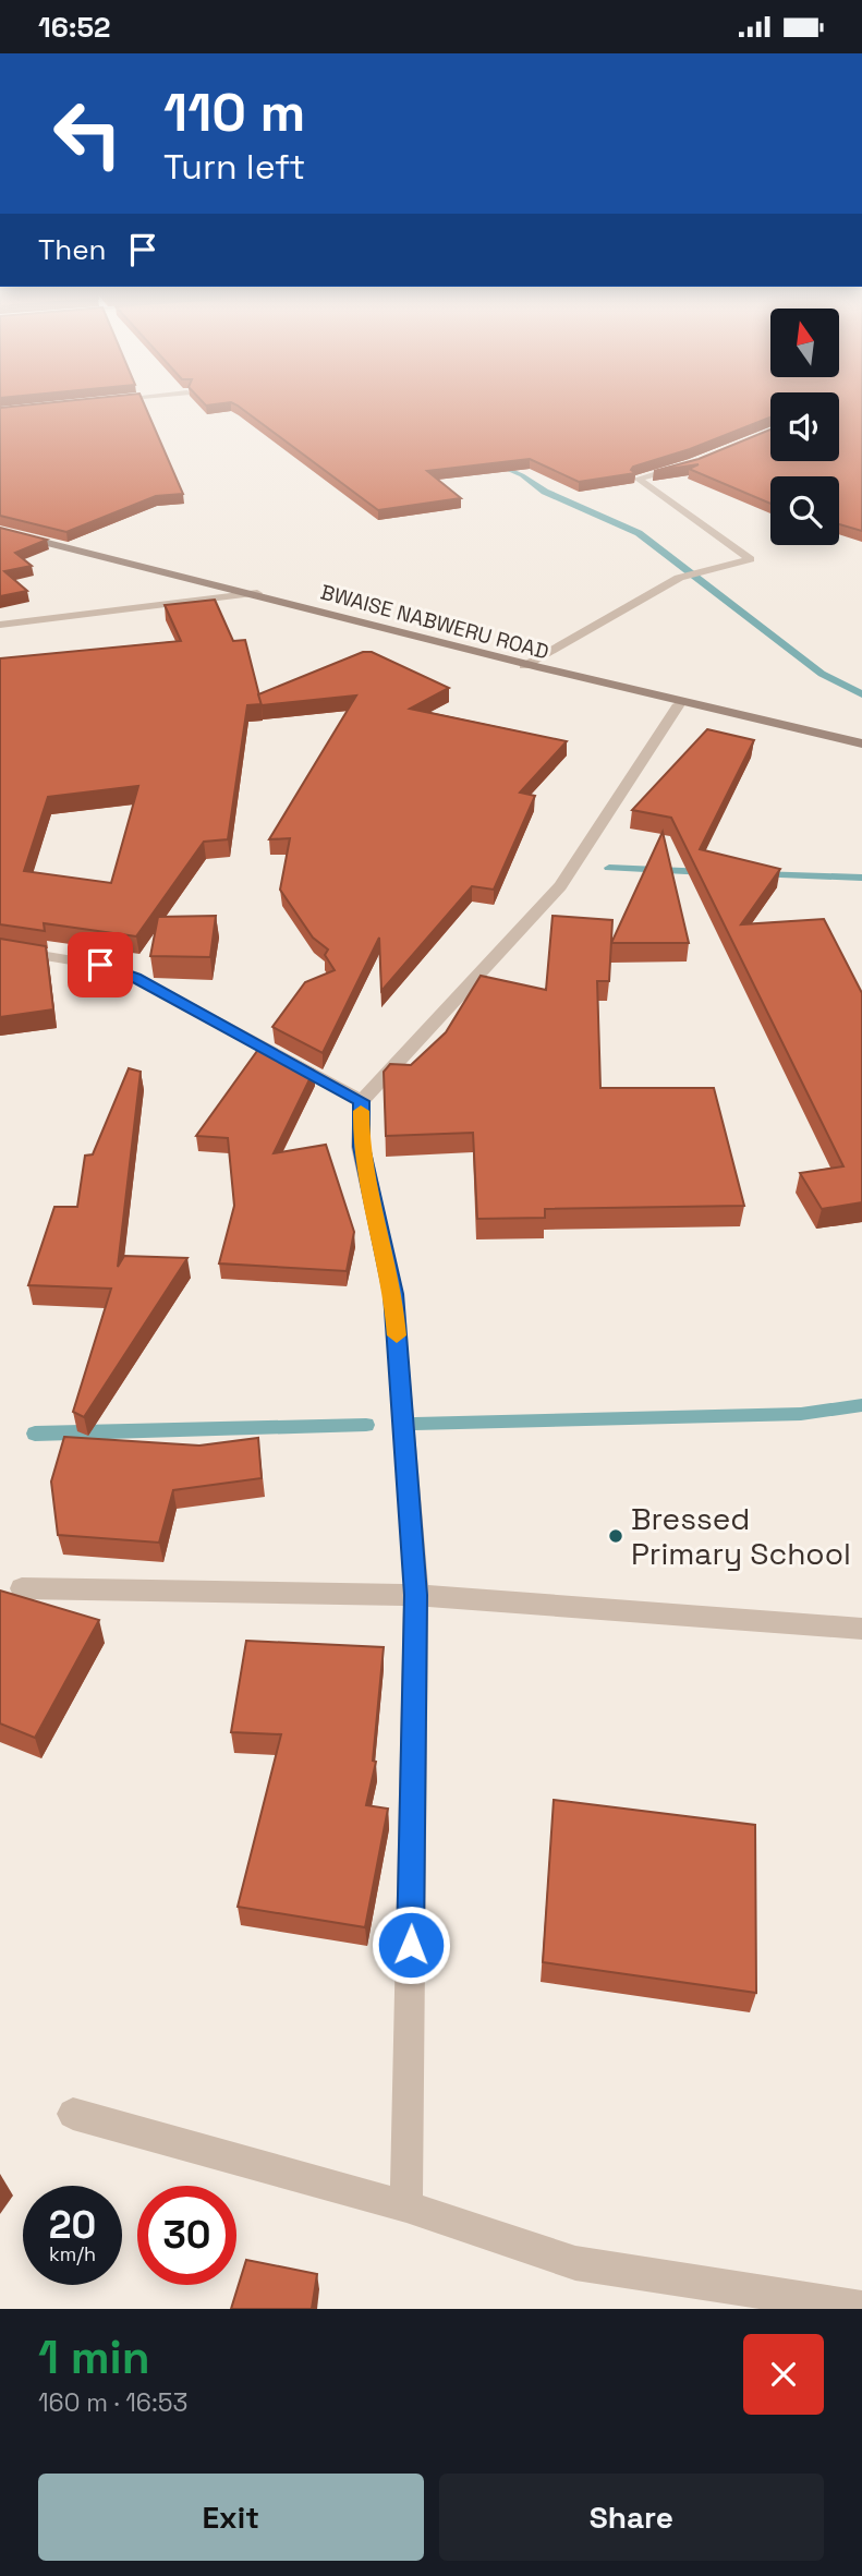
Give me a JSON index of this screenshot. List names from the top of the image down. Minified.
{"streets":{"main road":["BWAISE NABWERU ROAD"]},"places":["Bressed Primary School"],"north":"top","page":{"status":"16:52","turn":["110 m","Turn left"],"then":"Then","speed":"20 km/h","limit":"30","heading":["1 min","160 m · 16:53"],"buttons":["Exit","Share"]}}
